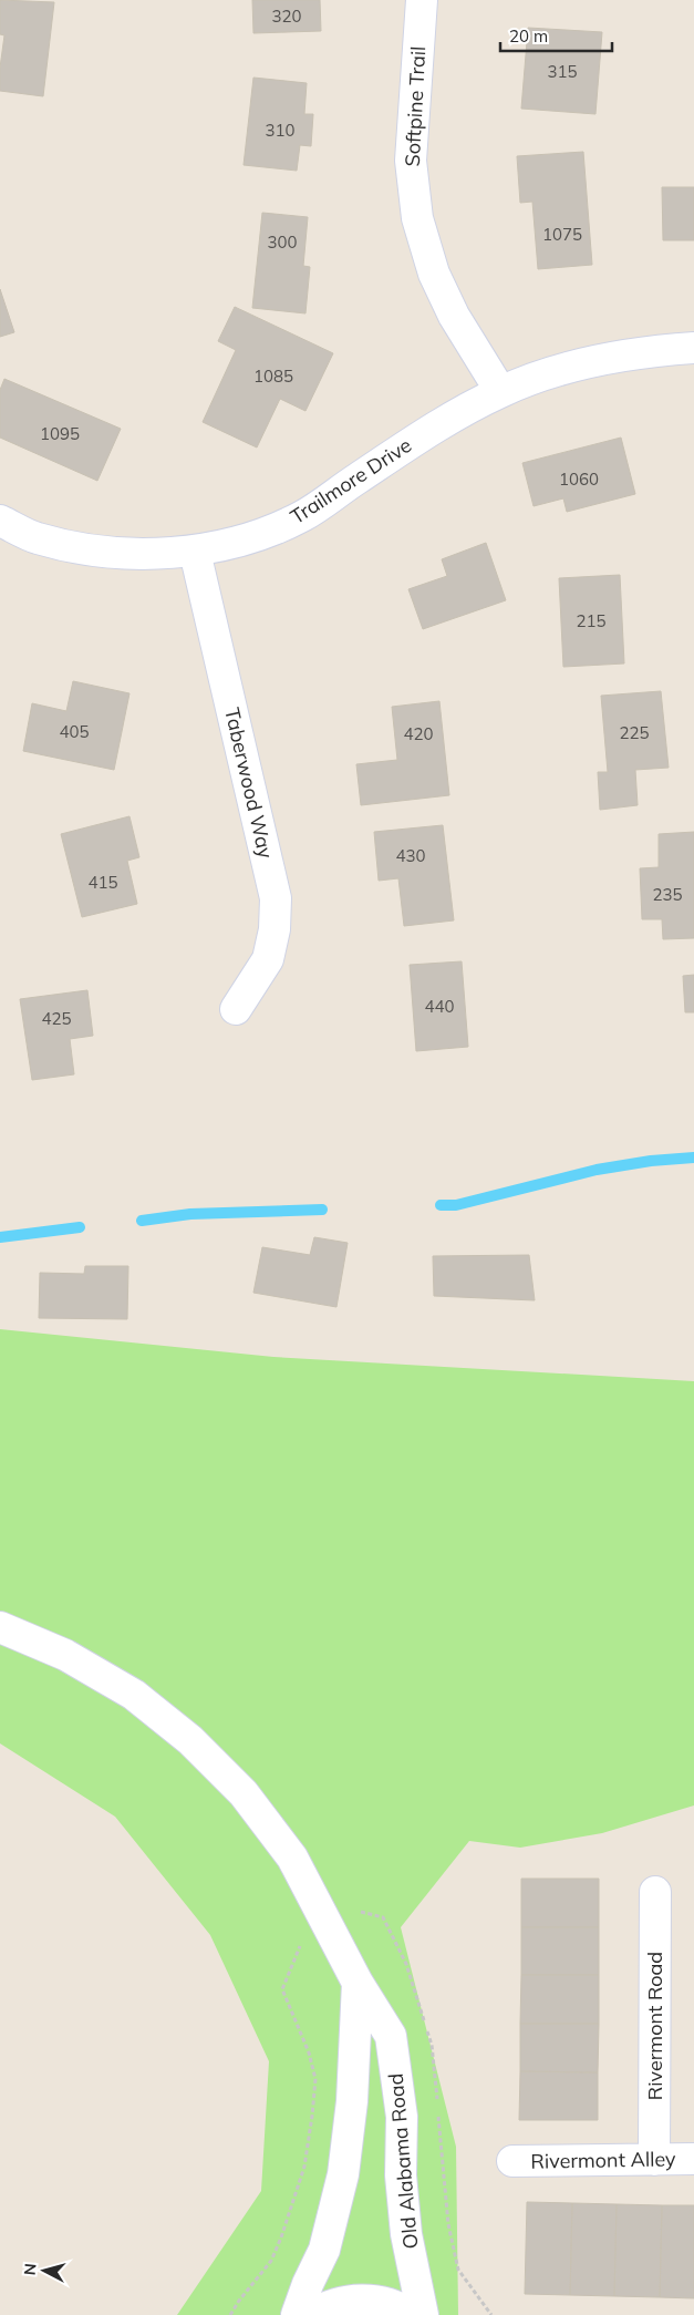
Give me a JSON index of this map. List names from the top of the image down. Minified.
{"streets":{"street":["Softpine Trail","Trailmore Drive","Taberwood Way","Rivermont Road","Rivermont Alley","Old Alabama Road"]},"crossings":[["Softpine Trail","Trailmore Drive"],["Trailmore Drive","Taberwood Way"],["Rivermont Road","Rivermont Alley"]],"house_numbers":["320","315","310","1075","300","1085","1095","1060","215","405","225","420","430","415","235","440","425"],"scale_bar":"20 m","north":"left"}
